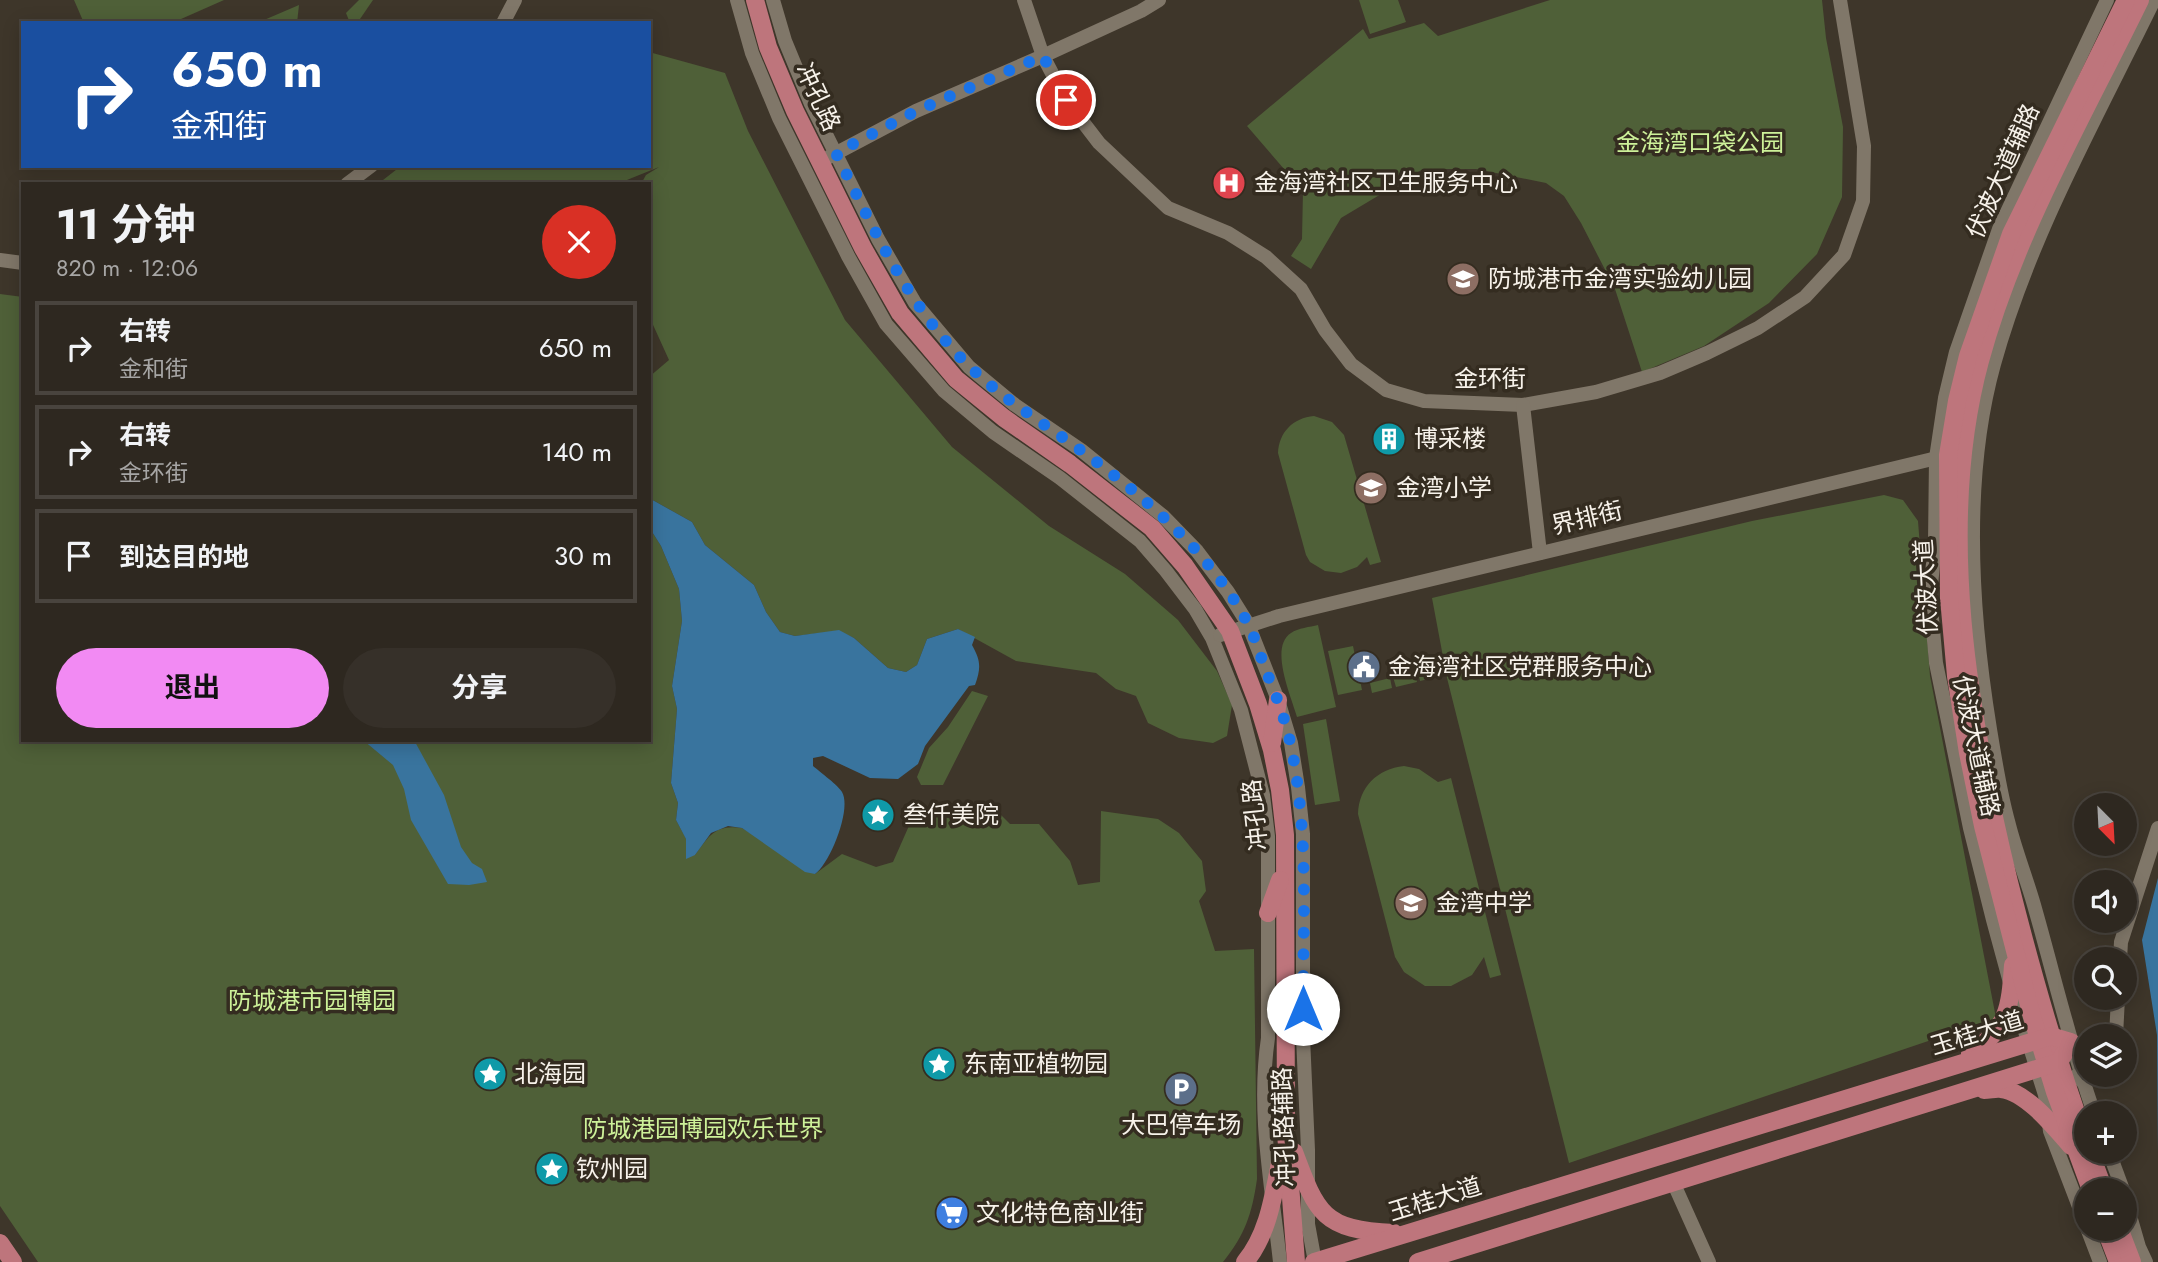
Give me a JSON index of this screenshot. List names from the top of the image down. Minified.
{"streets":{"main road":["冲孔路","伏波大道","玉桂大道"],"street":["伏波大道辅路","金环街","界排街","冲孔路辅路"]},"crossings":[["冲孔路","界排街"],["冲孔路","冲孔路辅路"],["伏波大道辅路","界排街"],["伏波大道辅路","伏波大道"],["伏波大道辅路","玉桂大道"],["界排街","伏波大道"],["界排街","冲孔路辅路"],["伏波大道","玉桂大道"],["玉桂大道","冲孔路辅路"]],"parks":["金海湾口袋公园","防城港市园博园","防城港园博园欢乐世界"],"places":{"hospital":["金海湾社区卫生服务中心"],"school or university":["防城港市金湾实验幼儿园","金湾小学","金湾中学"],"building":["博采楼"],"public building":["金海湾社区党群服务中心"],"place":["叁仟美院","东南亚植物园","北海园","钦州园"],"parking":["大巴停车场"],"supermarket":["文化特色商业街"]},"north":"bottom right","page":{"turn":["650 m","金和街"],"heading":["11 分钟","820 m · 12:06"],"list":[{"name":"右转","note":"金和街","value":"650 m"},{"name":"右转","note":"金环街","value":"140 m"},{"name":"到达目的地","value":"30 m"}],"buttons":["退出","分享"],"map_buttons":["+","−"]}}
